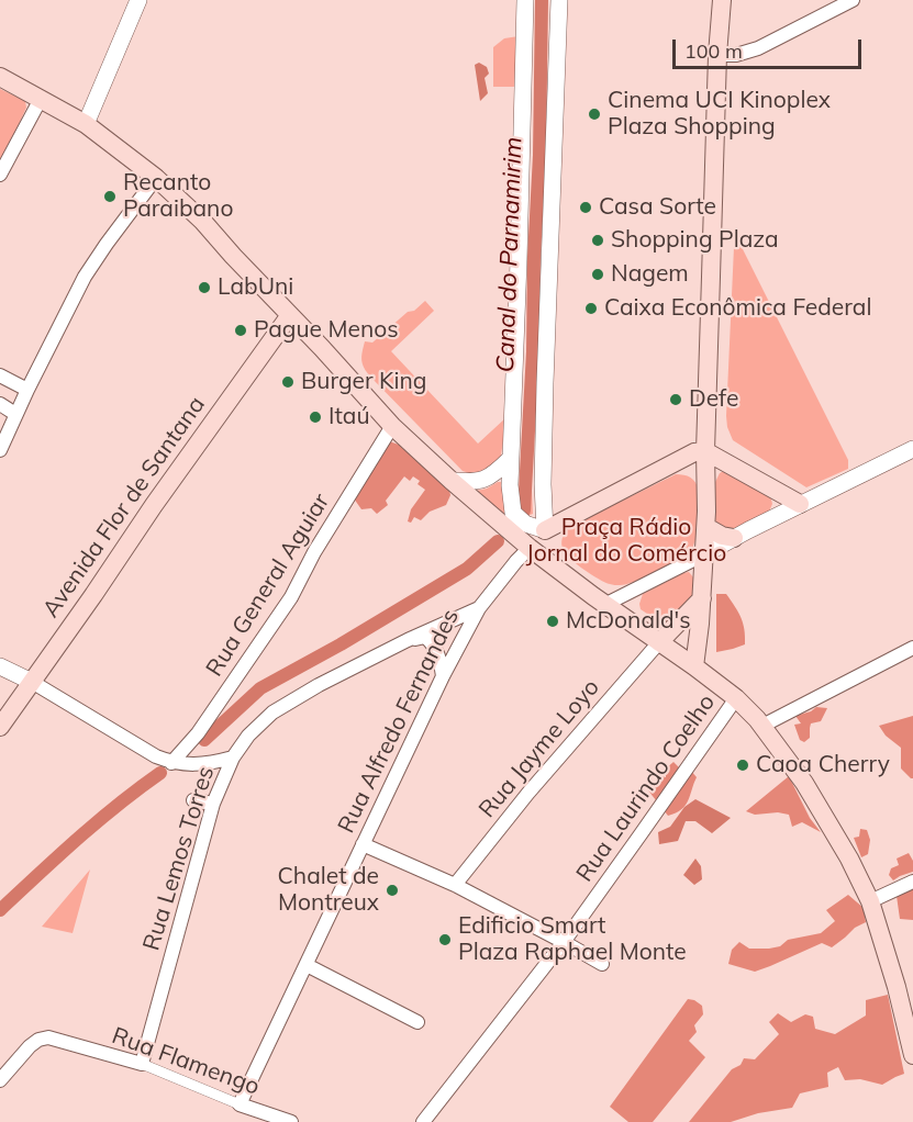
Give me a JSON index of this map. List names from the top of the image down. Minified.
{"streets":{"main road":["Avenida Flor de Santana"],"street":["Rua General Aguiar","Rua Alfredo Fernandes","Rua Jayme Loyo","Rua Laurindo Coelho","Rua Lemos Torres","Rua Flamengo"]},"crossings":[["Rua Alfredo Fernandes","Rua Lemos Torres"],["Rua Alfredo Fernandes","Rua Flamengo"],["Rua Lemos Torres","Rua Flamengo"]],"water":["Canal do Parnamirim"],"parks":["Praça Rádio Jornal do Comércio"],"places":["Cinema UCI Kinoplex Plaza Shopping","Recanto Paraibano","Casa Sorte","Shopping Plaza","Nagem","LabUni","Caixa Econômica Federal","Pague Menos","Burger King","Defe","Itaú","McDonald's","Caoa Cherry","Chalet de Montreux","Edificio Smart Plaza Raphael Monte"],"scale_bar":"100 m"}
